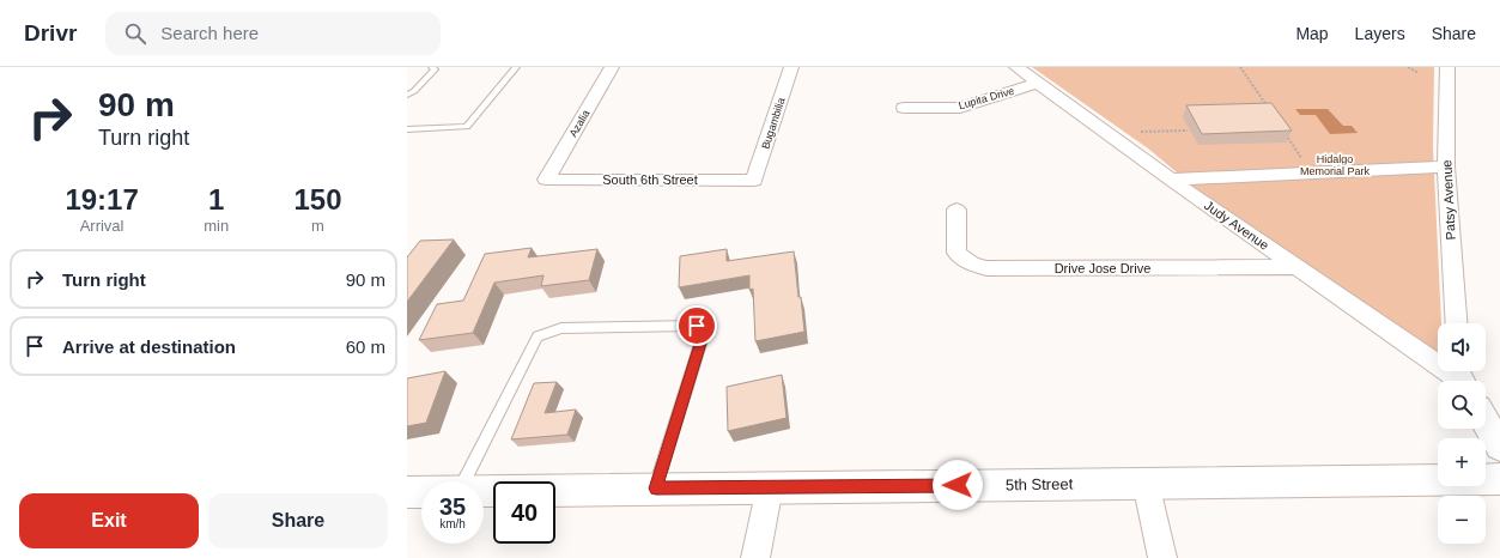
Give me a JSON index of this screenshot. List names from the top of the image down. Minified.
{"streets":{"street":["Lupita Drive","Azalia","Bugambilia","South 6th Street","Patsy Avenue","Judy Avenue","Drive Jose Drive","5th Street"]},"crossings":[["Lupita Drive","Judy Avenue"],["Azalia","South 6th Street"],["Bugambilia","South 6th Street"],["Judy Avenue","Drive Jose Drive"]],"parks":["Hidalgo Memorial Park"],"page":{"header":"Drivr","search":"Search here","nav":["Map","Layers","Share"],"turn":["90 m","Turn right"],"eta":["19:17","Arrival","1","min","150","m"],"list":[{"name":"Turn right","value":"90 m"},{"name":"Arrive at destination","value":"60 m"}],"map_buttons":["+","−"],"speed":"35 km/h","limit":"40","buttons":["Exit","Share"]}}
